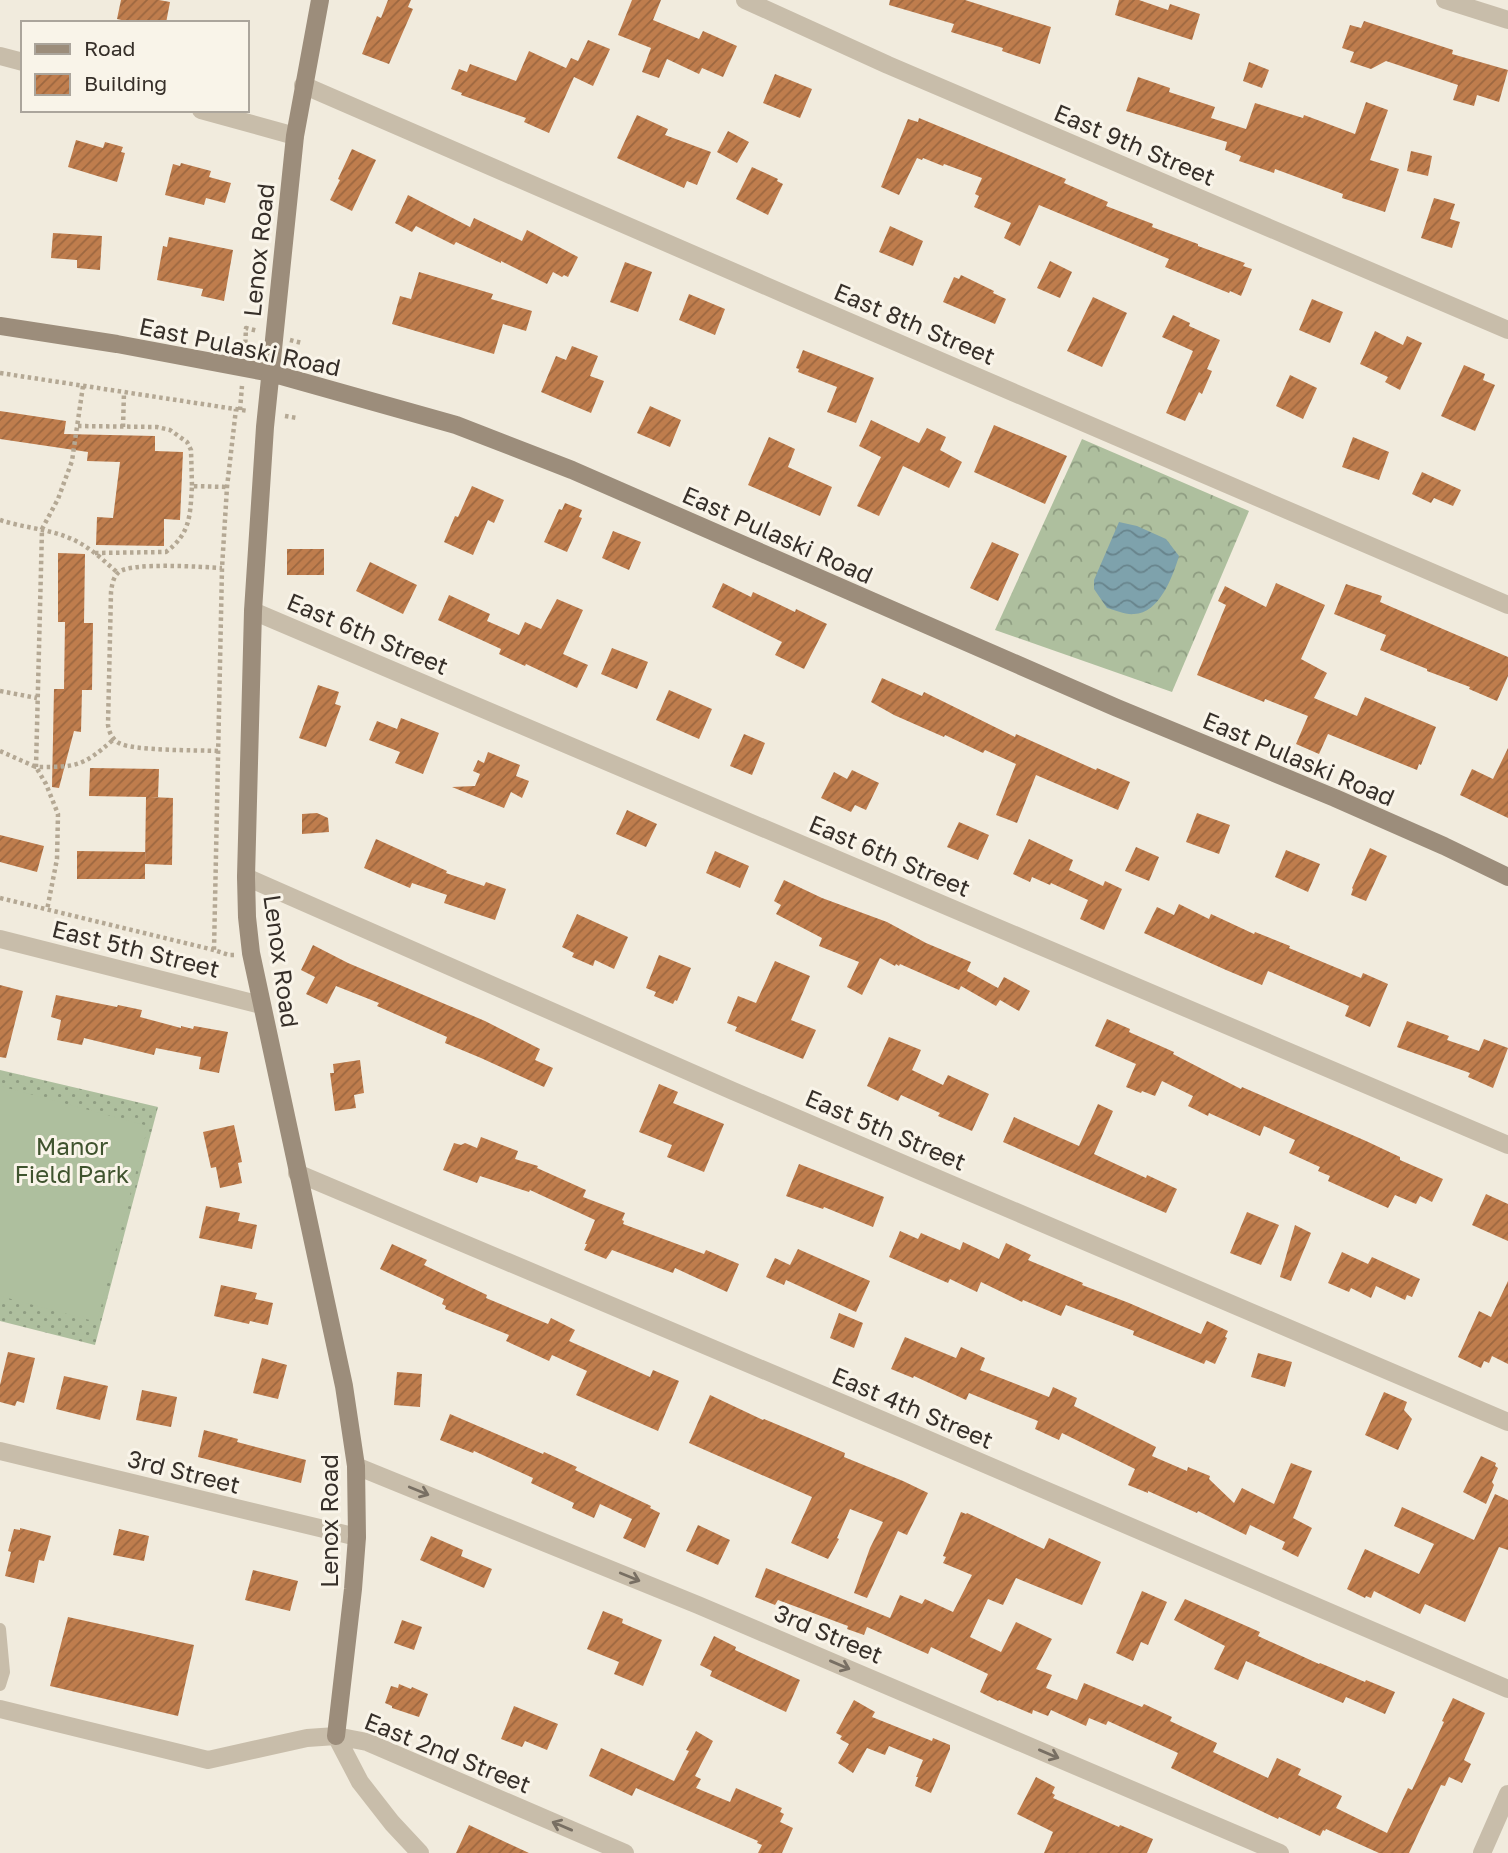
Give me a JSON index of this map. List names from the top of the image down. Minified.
{"streets":{"street":["East 9th Street","Lenox Road","East 8th Street","East Pulaski Road","East 6th Street","East 5th Street","East 4th Street","3rd Street","East 2nd Street"]},"crossings":[["Lenox Road","East 8th Street"],["Lenox Road","East Pulaski Road"],["Lenox Road","East 6th Street"],["Lenox Road","East 5th Street"],["Lenox Road","East 4th Street"],["Lenox Road","3rd Street"],["Lenox Road","East 2nd Street"]],"one_way":["3rd Street","East 2nd Street"],"parks":["Manor Field Park"],"legend":["Road","Building"]}
